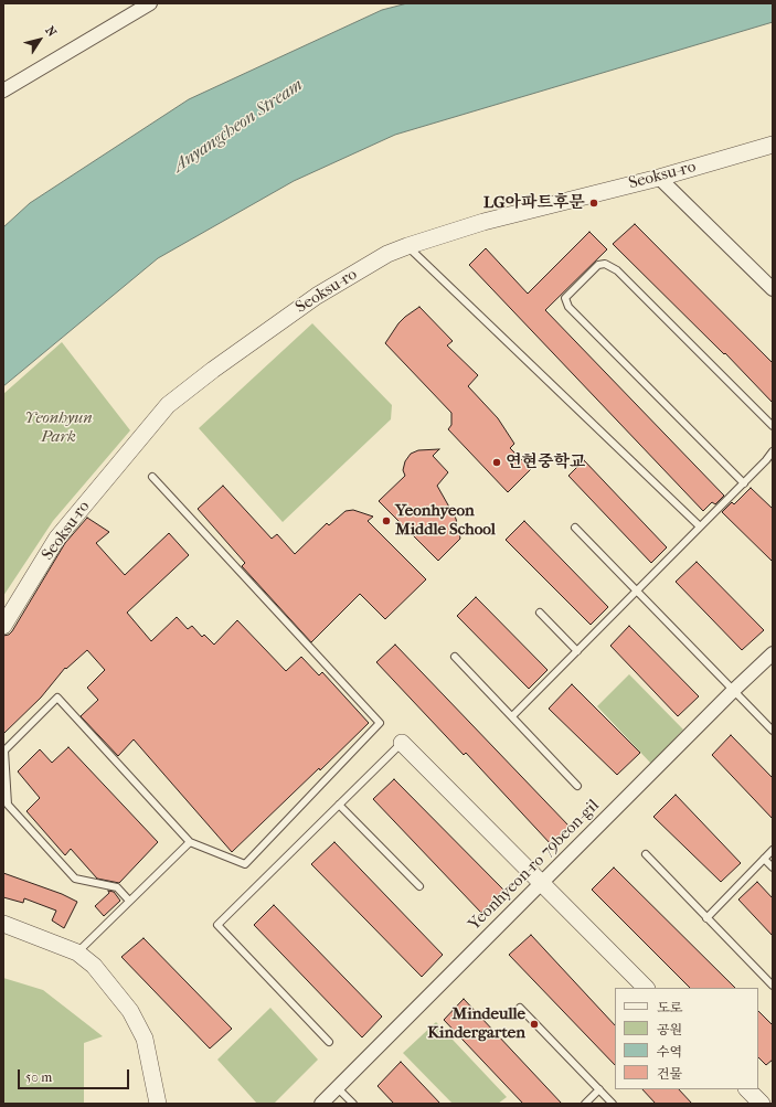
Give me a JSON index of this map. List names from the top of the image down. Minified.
{"streets":{"street":["Seoksu-ro","Yeonhyeon-ro 79beon-gil"]},"water":["Anyangcheon Stream"],"parks":["Yeonhyun Park"],"places":["LG아파트후문","연현중학교","Yeonhyeon Middle School","Mindeulle Kindergarten"],"legend":["도로","공원","수역","건물"],"scale_bar":"50 m","north":"top right"}
